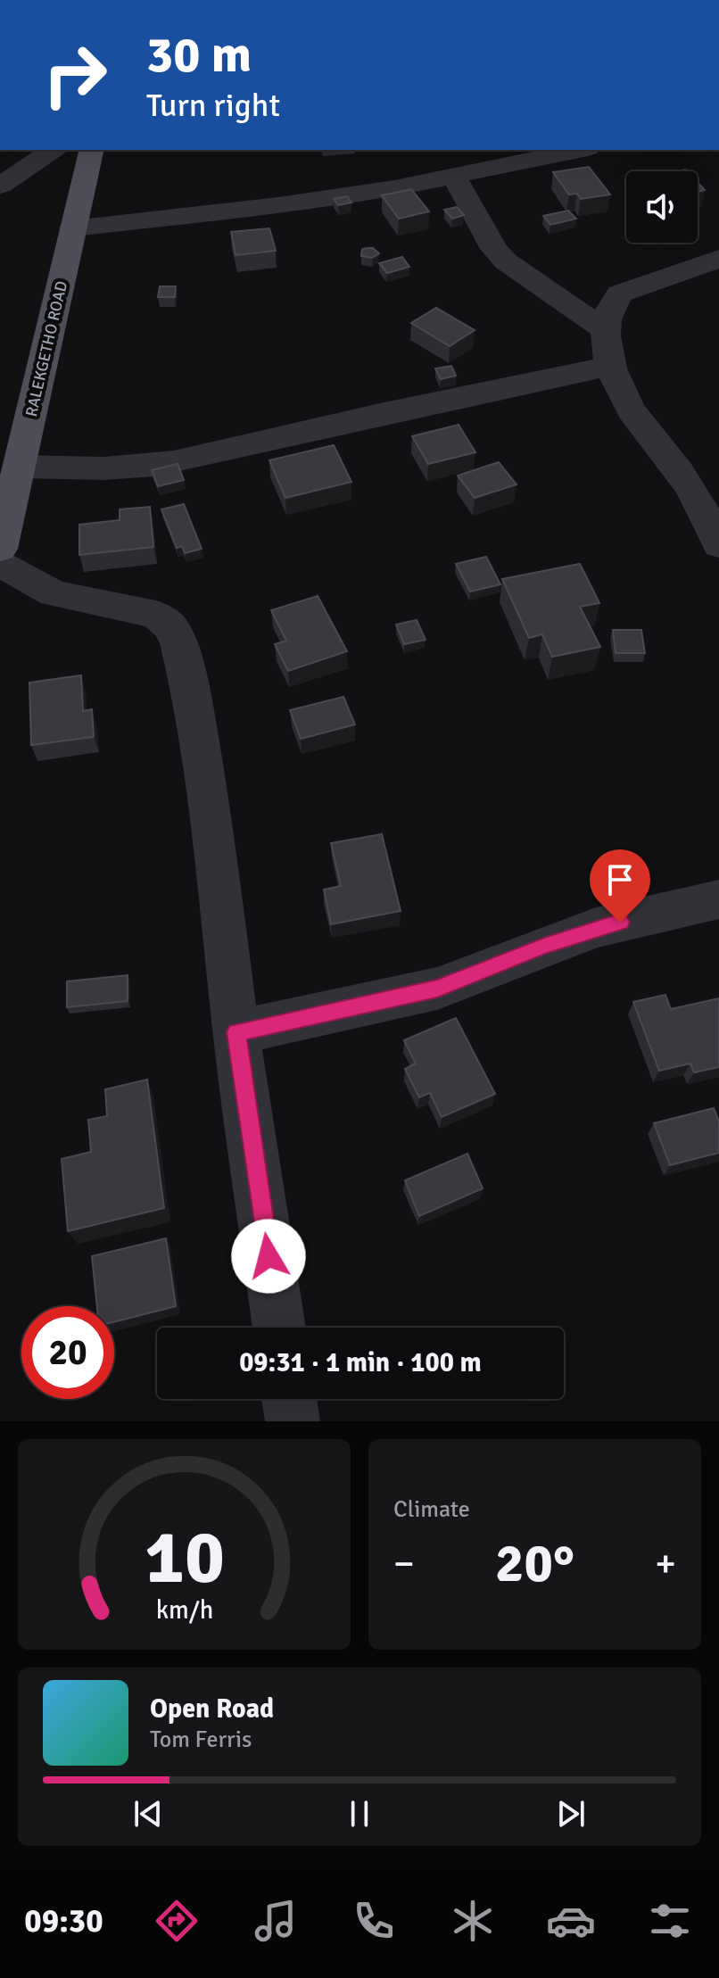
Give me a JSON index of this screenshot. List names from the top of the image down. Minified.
{"streets":{"main road":["RALEKGETHO ROAD"]},"page":{"turn":["30 m","Turn right"],"limit":"20","trip":"09:31 · 1 min · 100 m","tile":"Climate","heat":["−","20°","+"],"song":["Open Road","Tom Ferris"],"tabs":"09:30","gauge":["10","km/h"]}}
